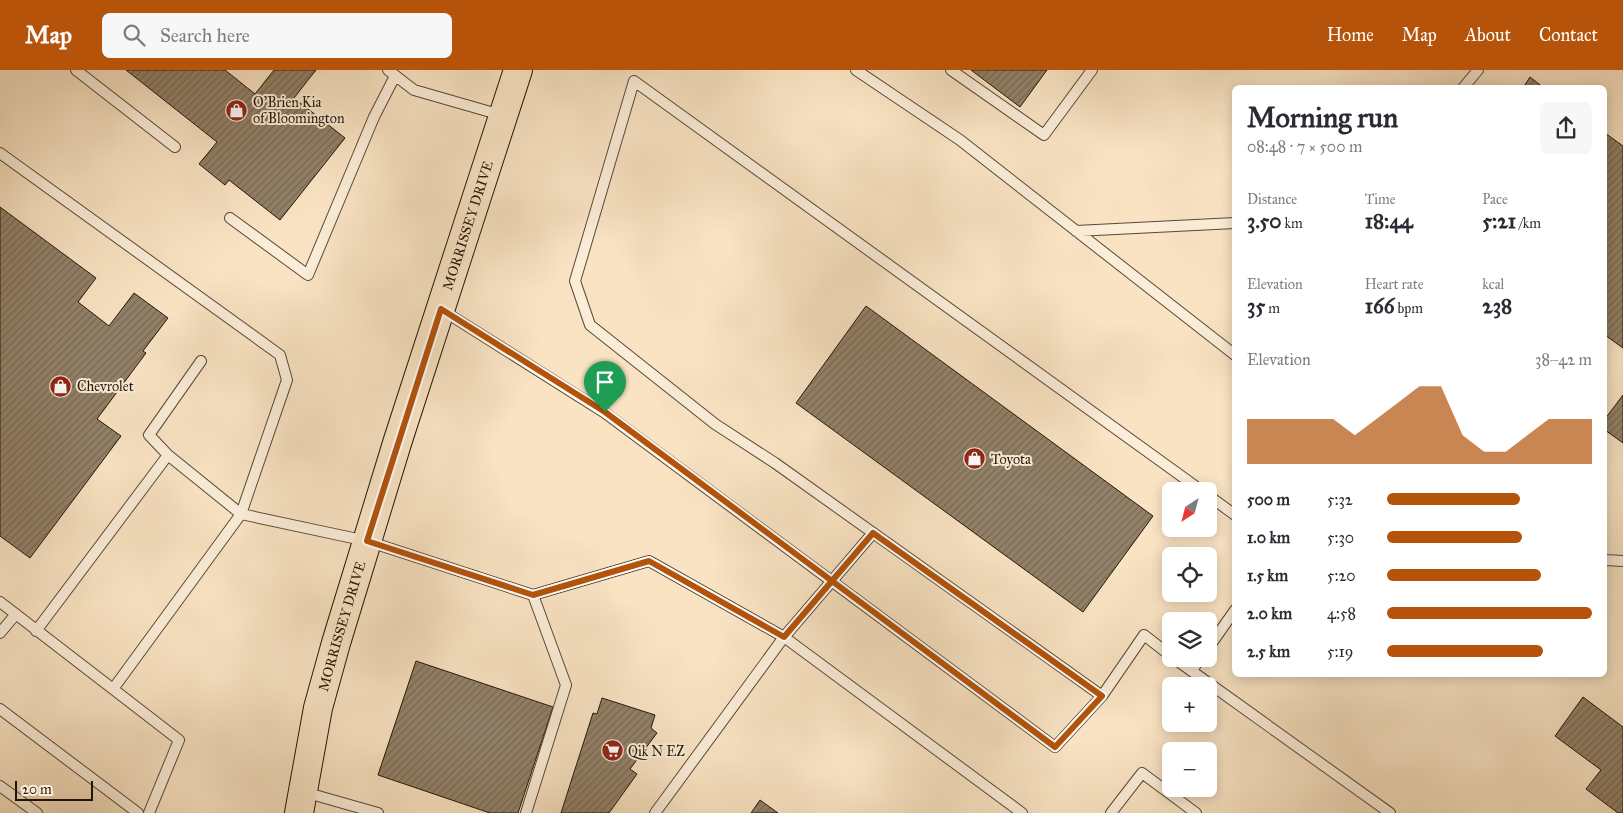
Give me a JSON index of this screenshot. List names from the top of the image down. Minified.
{"streets":{"main road":["MORRISSEY DRIVE"]},"places":{"shop":["O'Brien Kia of Bloomington","Chevrolet","Toyota"],"supermarket":["Qik N EZ"]},"scale_bar":"20 m","north":"bottom left","page":{"header":"Map","search":"Search here","nav":["Home","Map","About","Contact"],"heading":["Morning run","08:48 · 7 × 500 m"],"stats":[["Distance","3.50 km"],["Time","18:44"],["Pace","5:21 /km"],["Elevation","35 m"],["Heart rate","166 bpm"],["kcal","238"]],"chart":["Elevation","38–42 m"],"list":[{"name":"500 m","note":"5:32"},{"name":"1.0 km","note":"5:30"},{"name":"1.5 km","note":"5:20"},{"name":"2.0 km","note":"4:58"},{"name":"2.5 km","note":"5:19"}],"map_buttons":["+","−"],"scale":"20 m"}}
